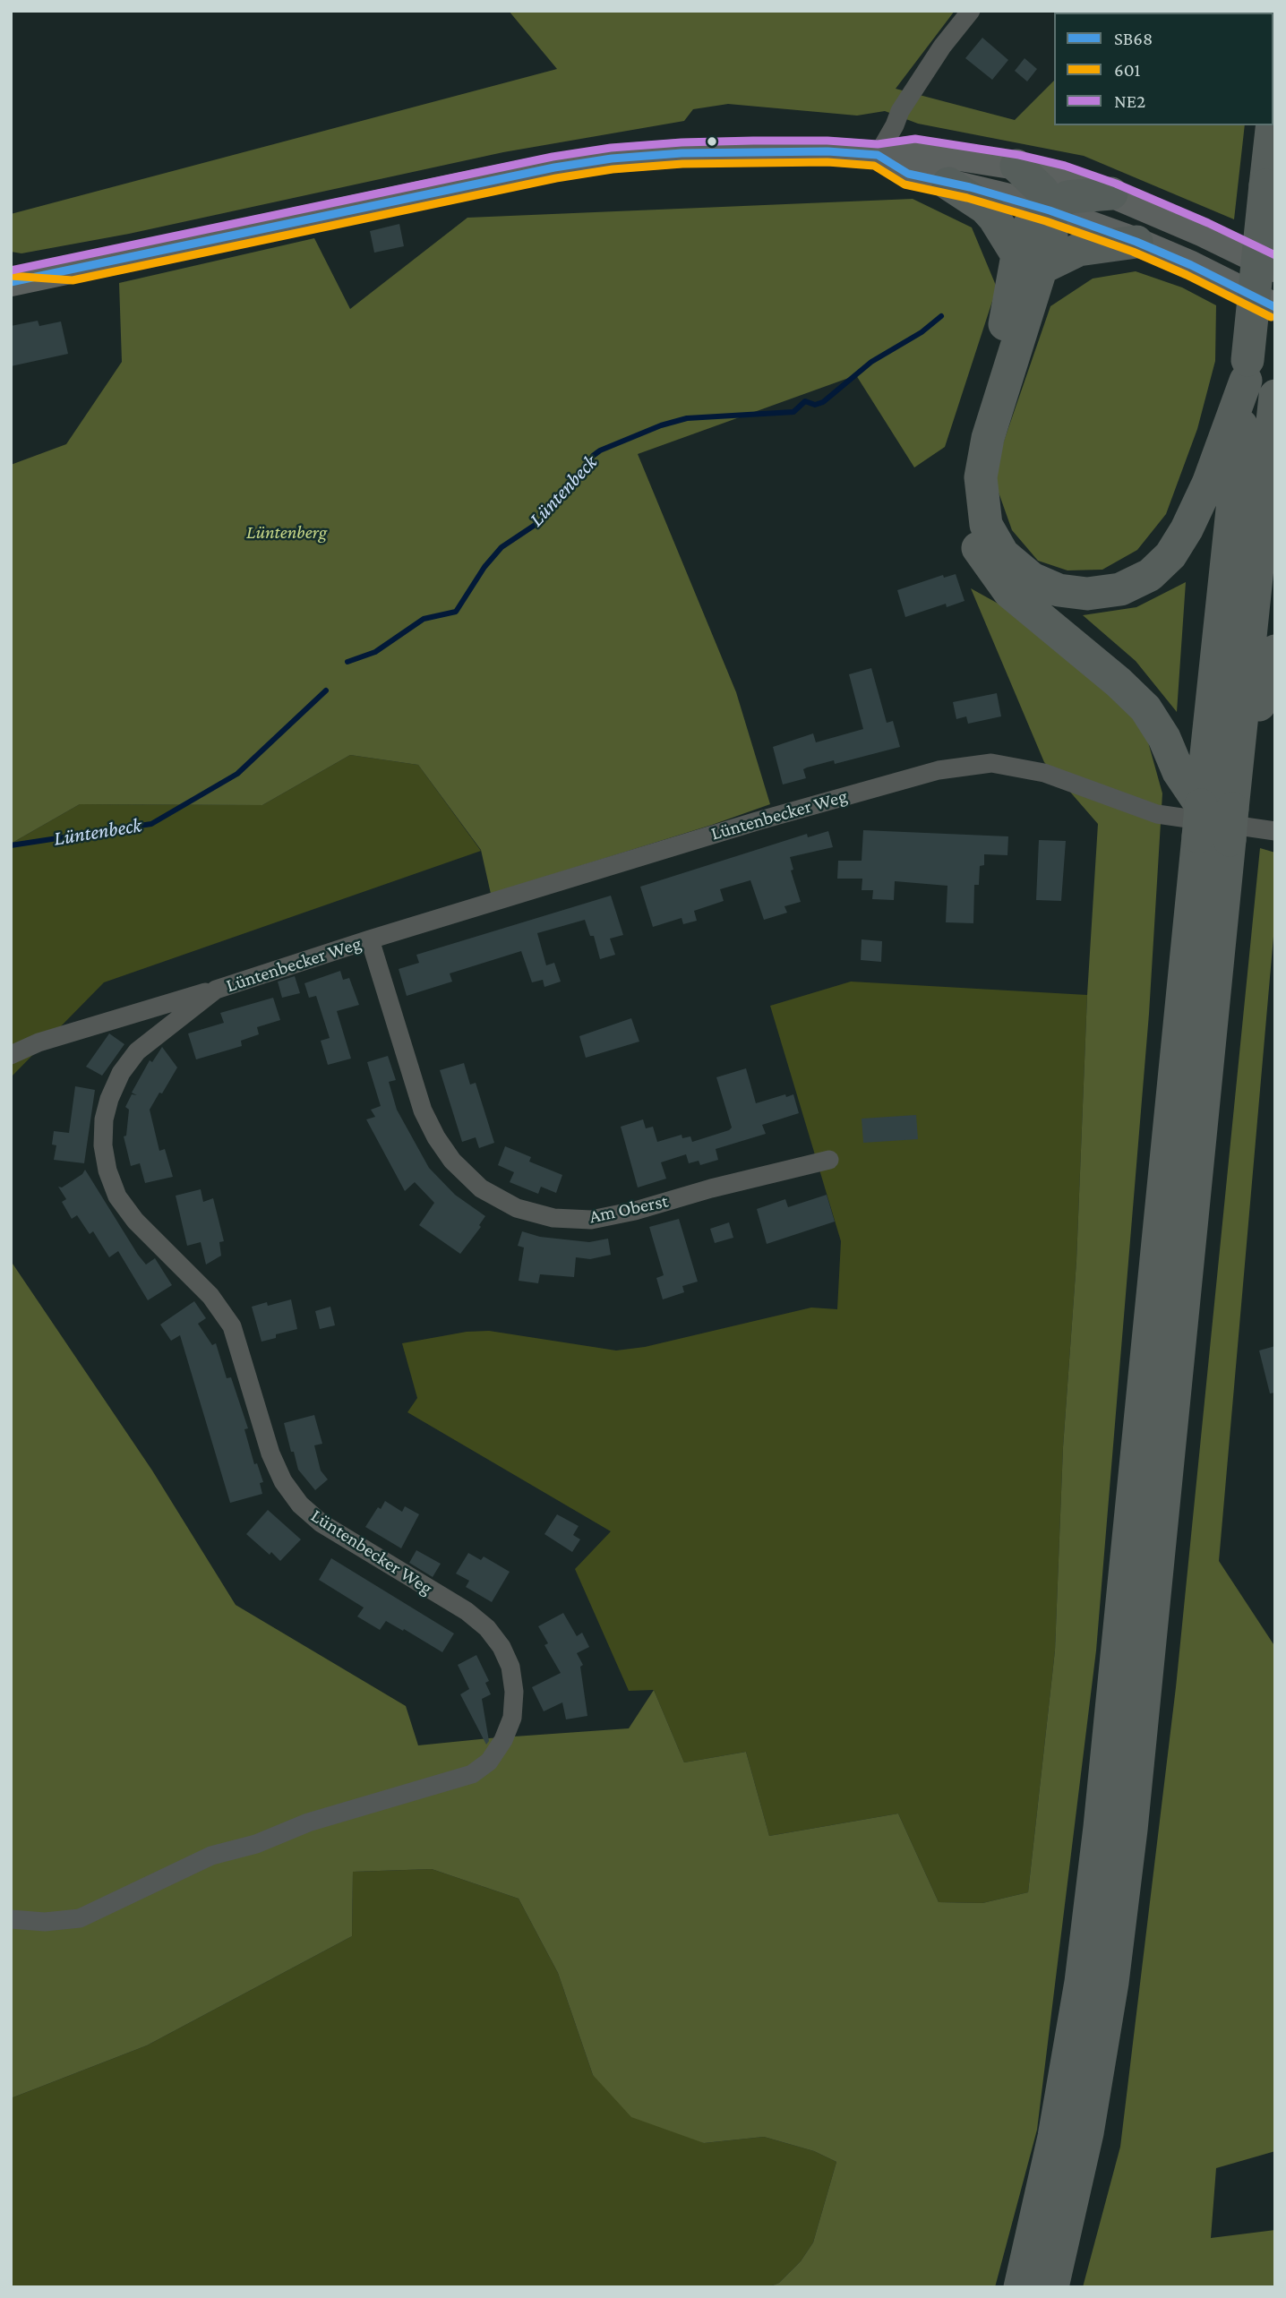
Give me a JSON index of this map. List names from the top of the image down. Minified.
{"streets":{"street":["Lüntenbecker Weg","Am Oberst"]},"crossings":[["Lüntenbecker Weg","Am Oberst"]],"water":["Lüntenbeck"],"parks":["Lüntenberg"],"lines":["transit line NE2","transit line SB68","transit line 601"],"legend":["SB68","601","NE2"]}
